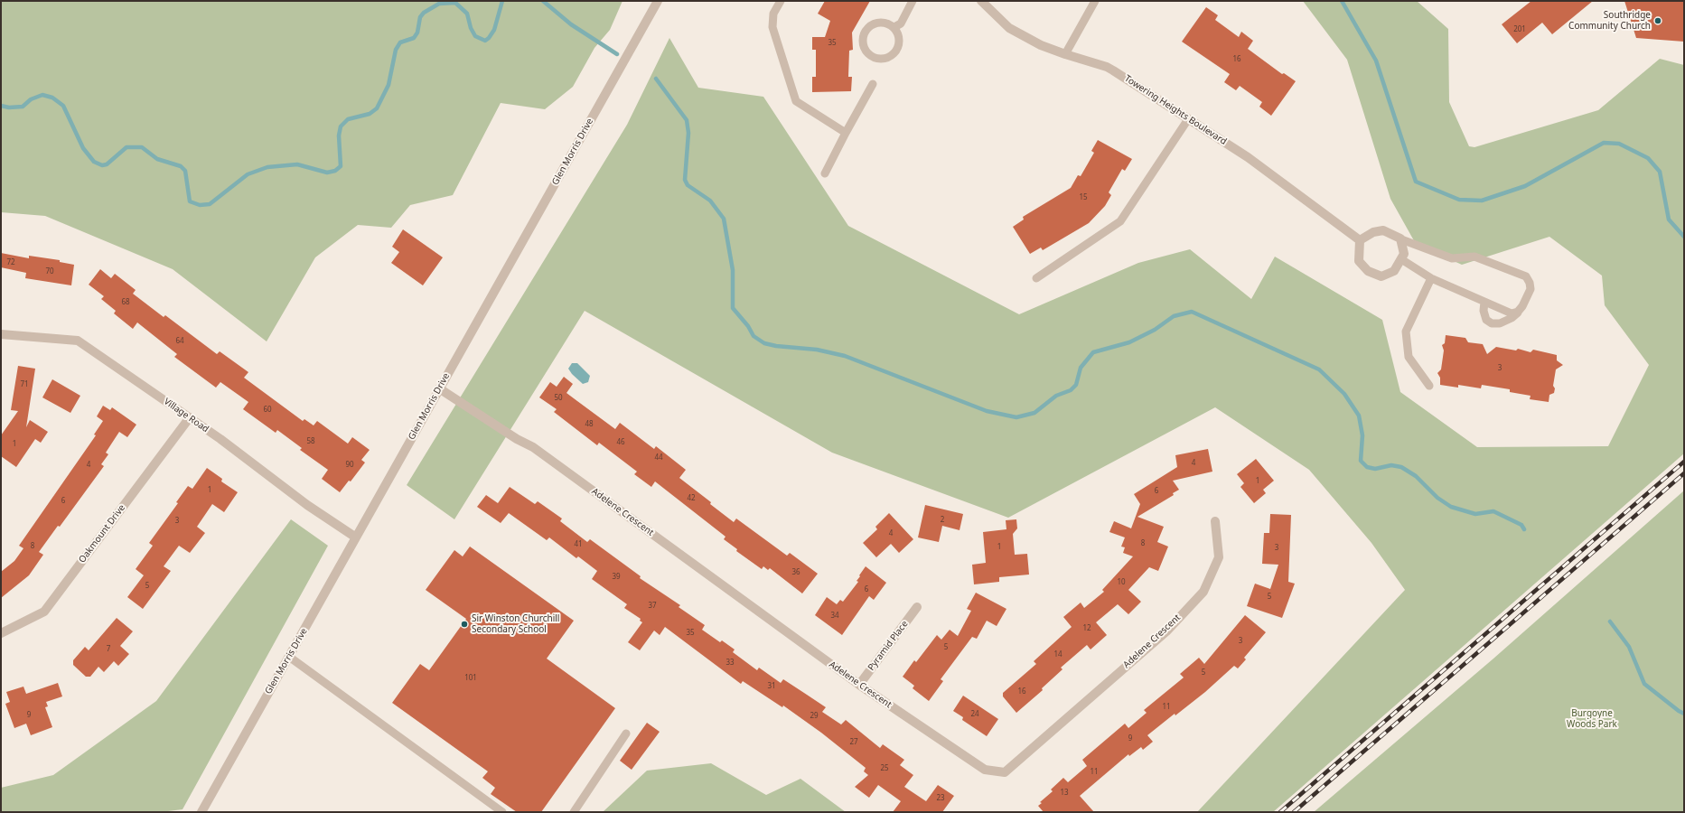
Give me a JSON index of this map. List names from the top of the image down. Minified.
{"streets":{"street":["Towering Heights Boulevard","Glen Morris Drive","Village Road","Adelene Crescent","Oakmount Drive","Pyramid Place"]},"crossings":[["Glen Morris Drive","Village Road"],["Glen Morris Drive","Adelene Crescent"],["Village Road","Oakmount Drive"],["Adelene Crescent","Pyramid Place"]],"parks":["Burgoyne Woods Park"],"places":["Southridge Community Church","Sir Winston Churchill Secondary School"],"house_numbers":["201","35","16","15","72","70","68","64","3","71","50","60","48","58","46","1","44","4","4","90","1","1","6","42","6","2","3","4","8","41","8","1","3","36","39","10","5","6","5","37","34","12","35","3","5","7","14","33","5","101","31","16","11","24","9","29","9","27","25","11","13","23"]}
